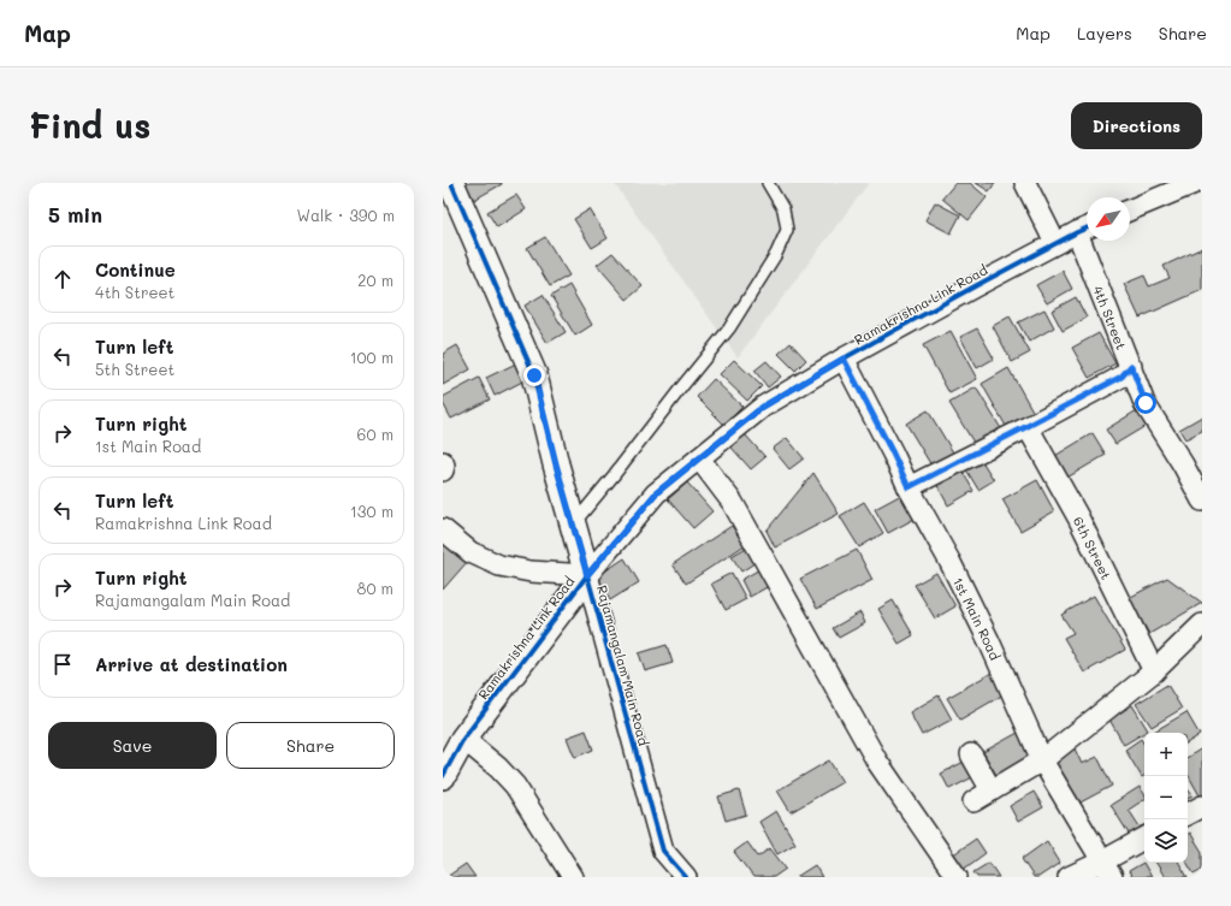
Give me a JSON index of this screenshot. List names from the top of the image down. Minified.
{"streets":{"street":["Ramakrishna Link Road","4th Street","6th Street","1st Main Road","Rajamangalam Main Road"]},"crossings":[["Ramakrishna Link Road","4th Street"],["Ramakrishna Link Road","1st Main Road"],["Ramakrishna Link Road","Rajamangalam Main Road"]],"north":"bottom left","page":{"header":"Map","nav":["Map","Layers","Share"],"buttons":["Directions",["Save","Share"]],"title":"Find us","heading":["5 min","Walk · 390 m"],"list":[["Continue","4th Street","20 m"],["Turn left","5th Street","100 m"],["Turn right","1st Main Road","60 m"],["Turn left","Ramakrishna Link Road","130 m"],["Turn right","Rajamangalam Main Road","80 m"],"Arrive at destination"],"map_buttons":["+","−"]}}
